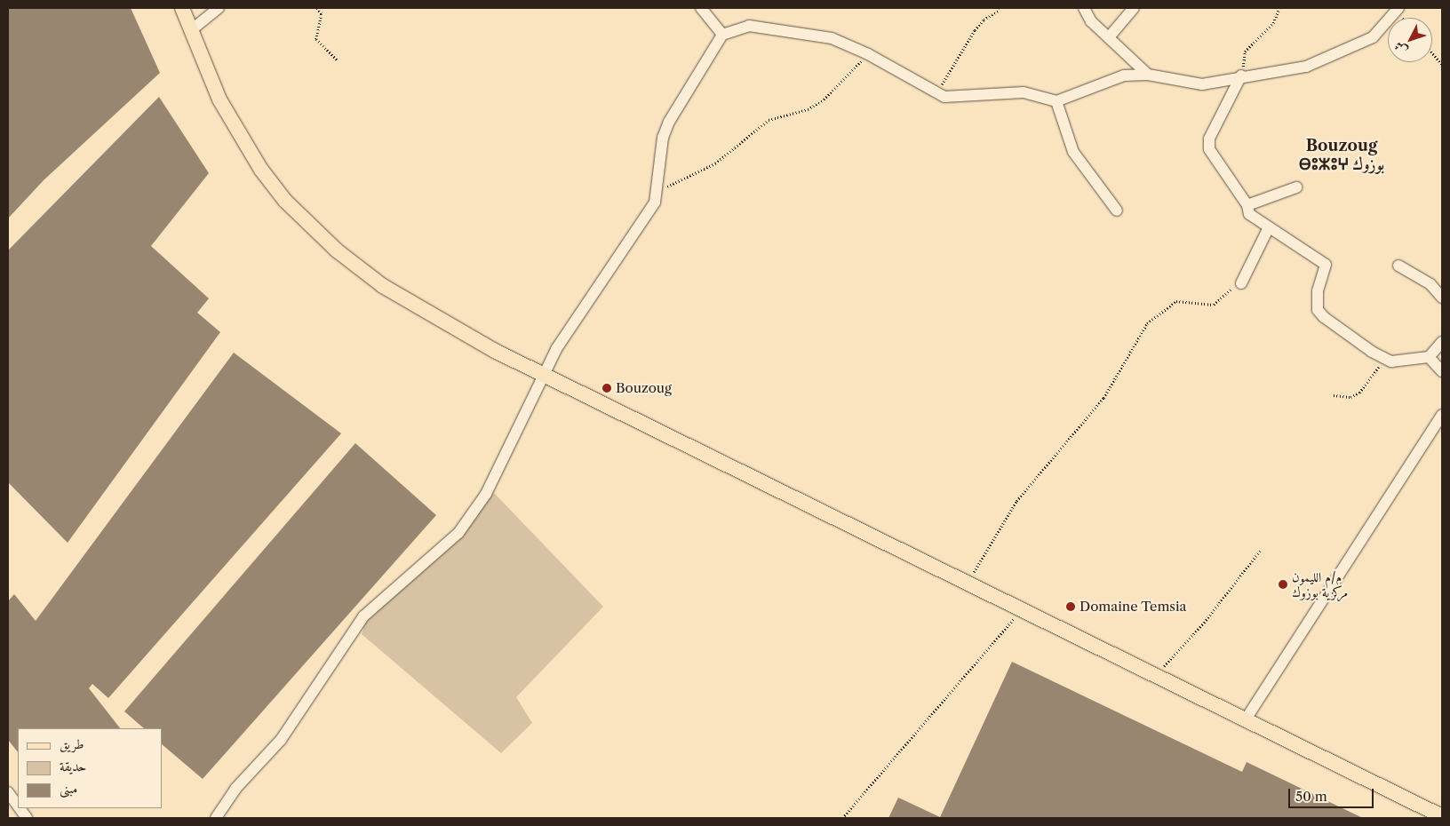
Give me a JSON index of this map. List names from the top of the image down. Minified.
{"districts":["Bouzoug ⴱⵓⵣⵓⵖ بوزوك"],"places":["Bouzoug","م/م الليمون مركزية بوزوك","Domaine Temsia"],"legend":["طريق","حديقة","مبنى"],"scale_bar":"50 m","north":"bottom left"}
